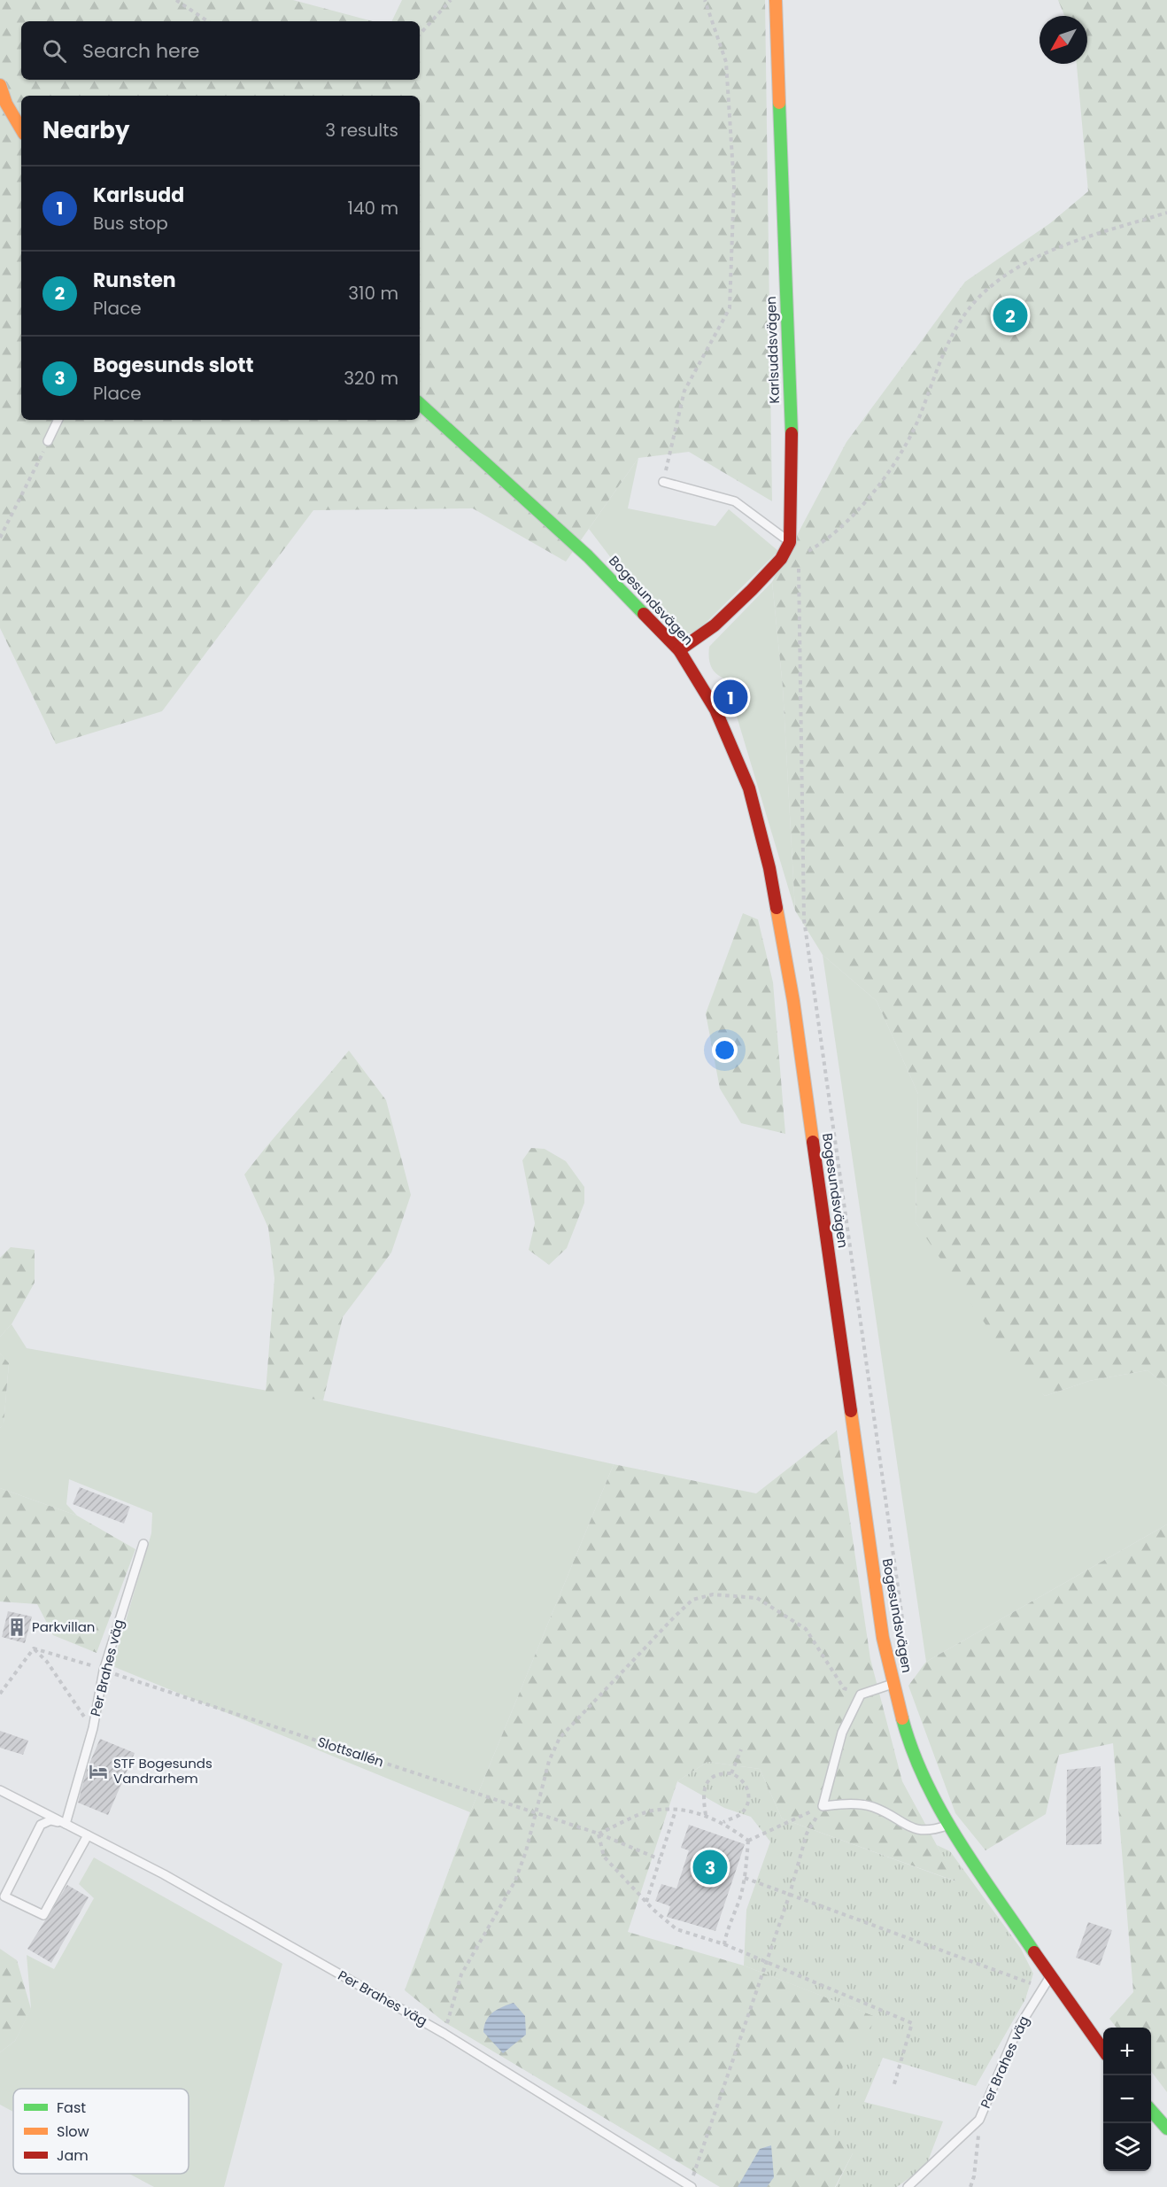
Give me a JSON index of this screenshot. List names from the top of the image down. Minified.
{"streets":{"street":["Karlsuddsvägen","Bogesundsvägen"],"lane":["Per Brahes väg"],"path":["Slottsallén"]},"crossings":[["Bogesundsvägen","Per Brahes väg"],["Per Brahes väg","Slottsallén"]],"places":{"building":["Parkvillan"],"hotel":["STF Bogesunds Vandrarhem"]},"legend":["Fast","Slow","Jam"],"north":"bottom left","page":{"search":"Search here","heading":["Nearby","3 results"],"list":[{"mark":"1","name":"Karlsudd","note":"Bus stop","value":"140 m"},{"mark":"2","name":"Runsten","note":"Place","value":"310 m"},{"mark":"3","name":"Bogesunds slott","note":"Place","value":"320 m"}],"pins":["2","1","3"],"map_buttons":["+","−"]}}
